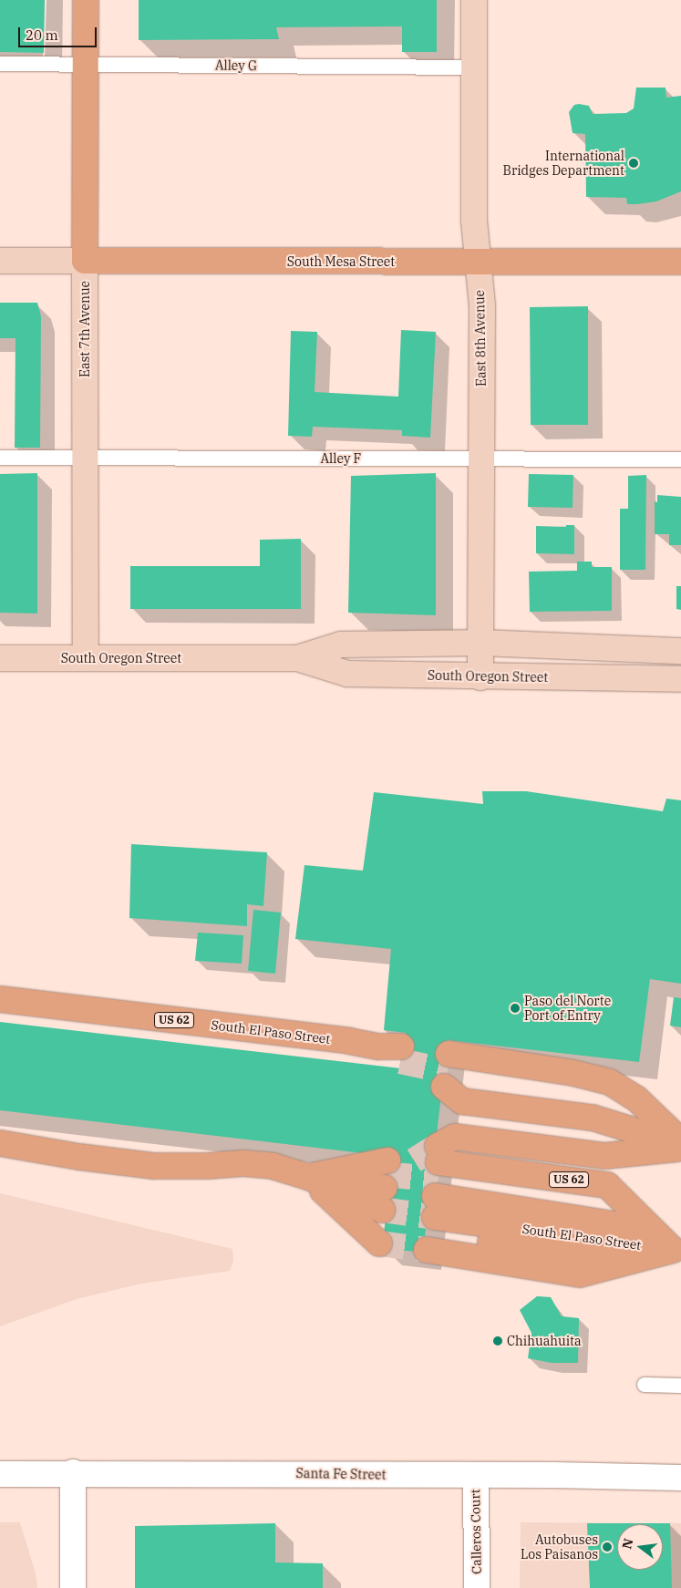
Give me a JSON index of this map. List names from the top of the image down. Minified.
{"streets":{"main road":["South Mesa Street","East 7th Avenue","US 62","South El Paso Street"],"street":["East 8th Avenue","South Oregon Street","Santa Fe Street","Calleros Court"],"lane":["Alley G","Alley F"]},"crossings":[["Alley G","East 7th Avenue"],["Alley G","East 8th Avenue"],["South Mesa Street","East 7th Avenue"],["South Mesa Street","East 8th Avenue"],["East 7th Avenue","Alley F"],["East 7th Avenue","South Oregon Street"],["East 8th Avenue","Alley F"],["East 8th Avenue","South Oregon Street"],["Santa Fe Street","Calleros Court"]],"places":["International Bridges Department","Paso del Norte Port of Entry","Chihuahuita","Autobuses Los Paisanos"],"scale_bar":"20 m","north":"left"}
